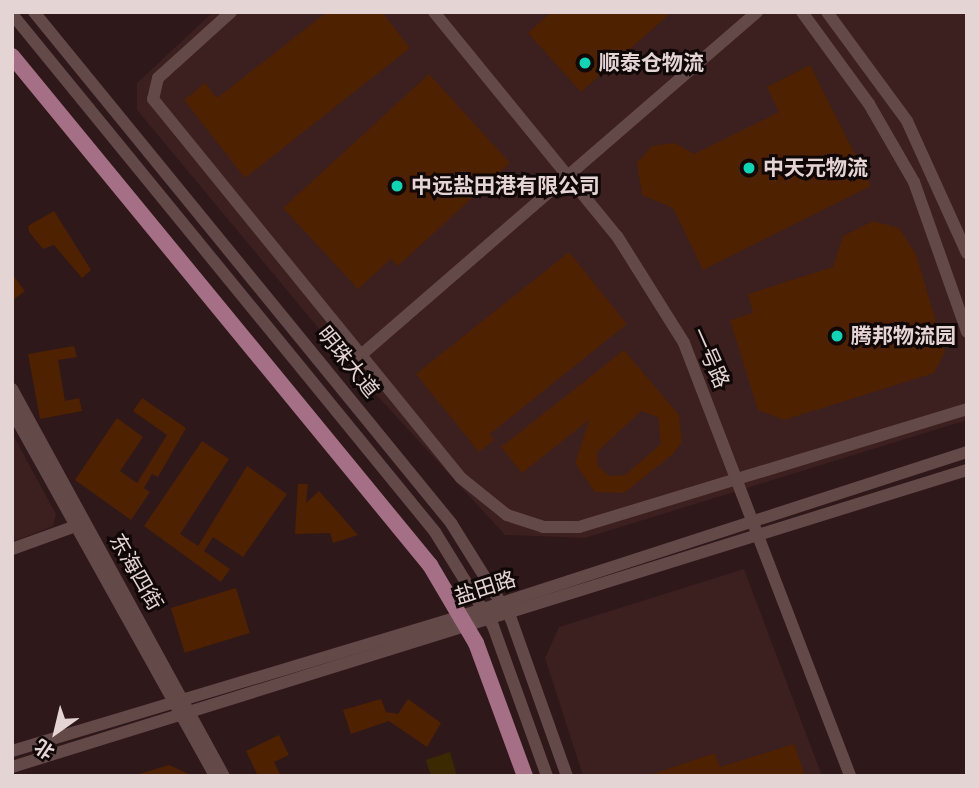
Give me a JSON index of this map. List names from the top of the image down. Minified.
{"streets":{"street":["一号路","明珠大道","东海四街","盐田路"]},"crossings":[["东海四街","盐田路"]],"places":["顺泰仓物流","中天元物流","中远盐田港有限公司","腾邦物流园"],"north":"bottom left"}
